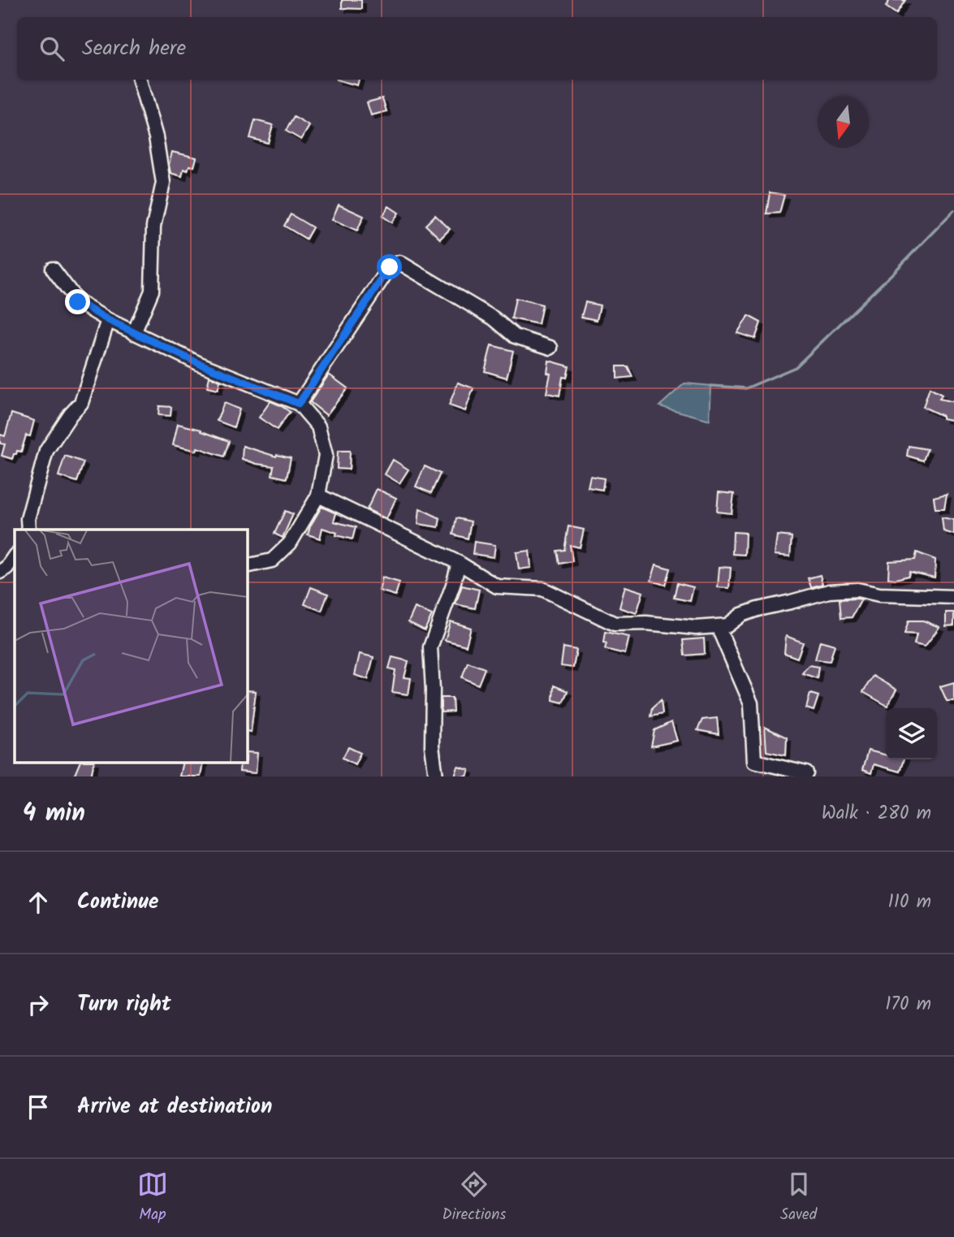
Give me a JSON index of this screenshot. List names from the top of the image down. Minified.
{"north":"bottom","page":{"search":"Search here","heading":["4 min","Walk · 280 m"],"list":[["Continue","110 m"],["Turn right","170 m"],"Arrive at destination"],"nav":["Map","Directions","Saved"]}}
